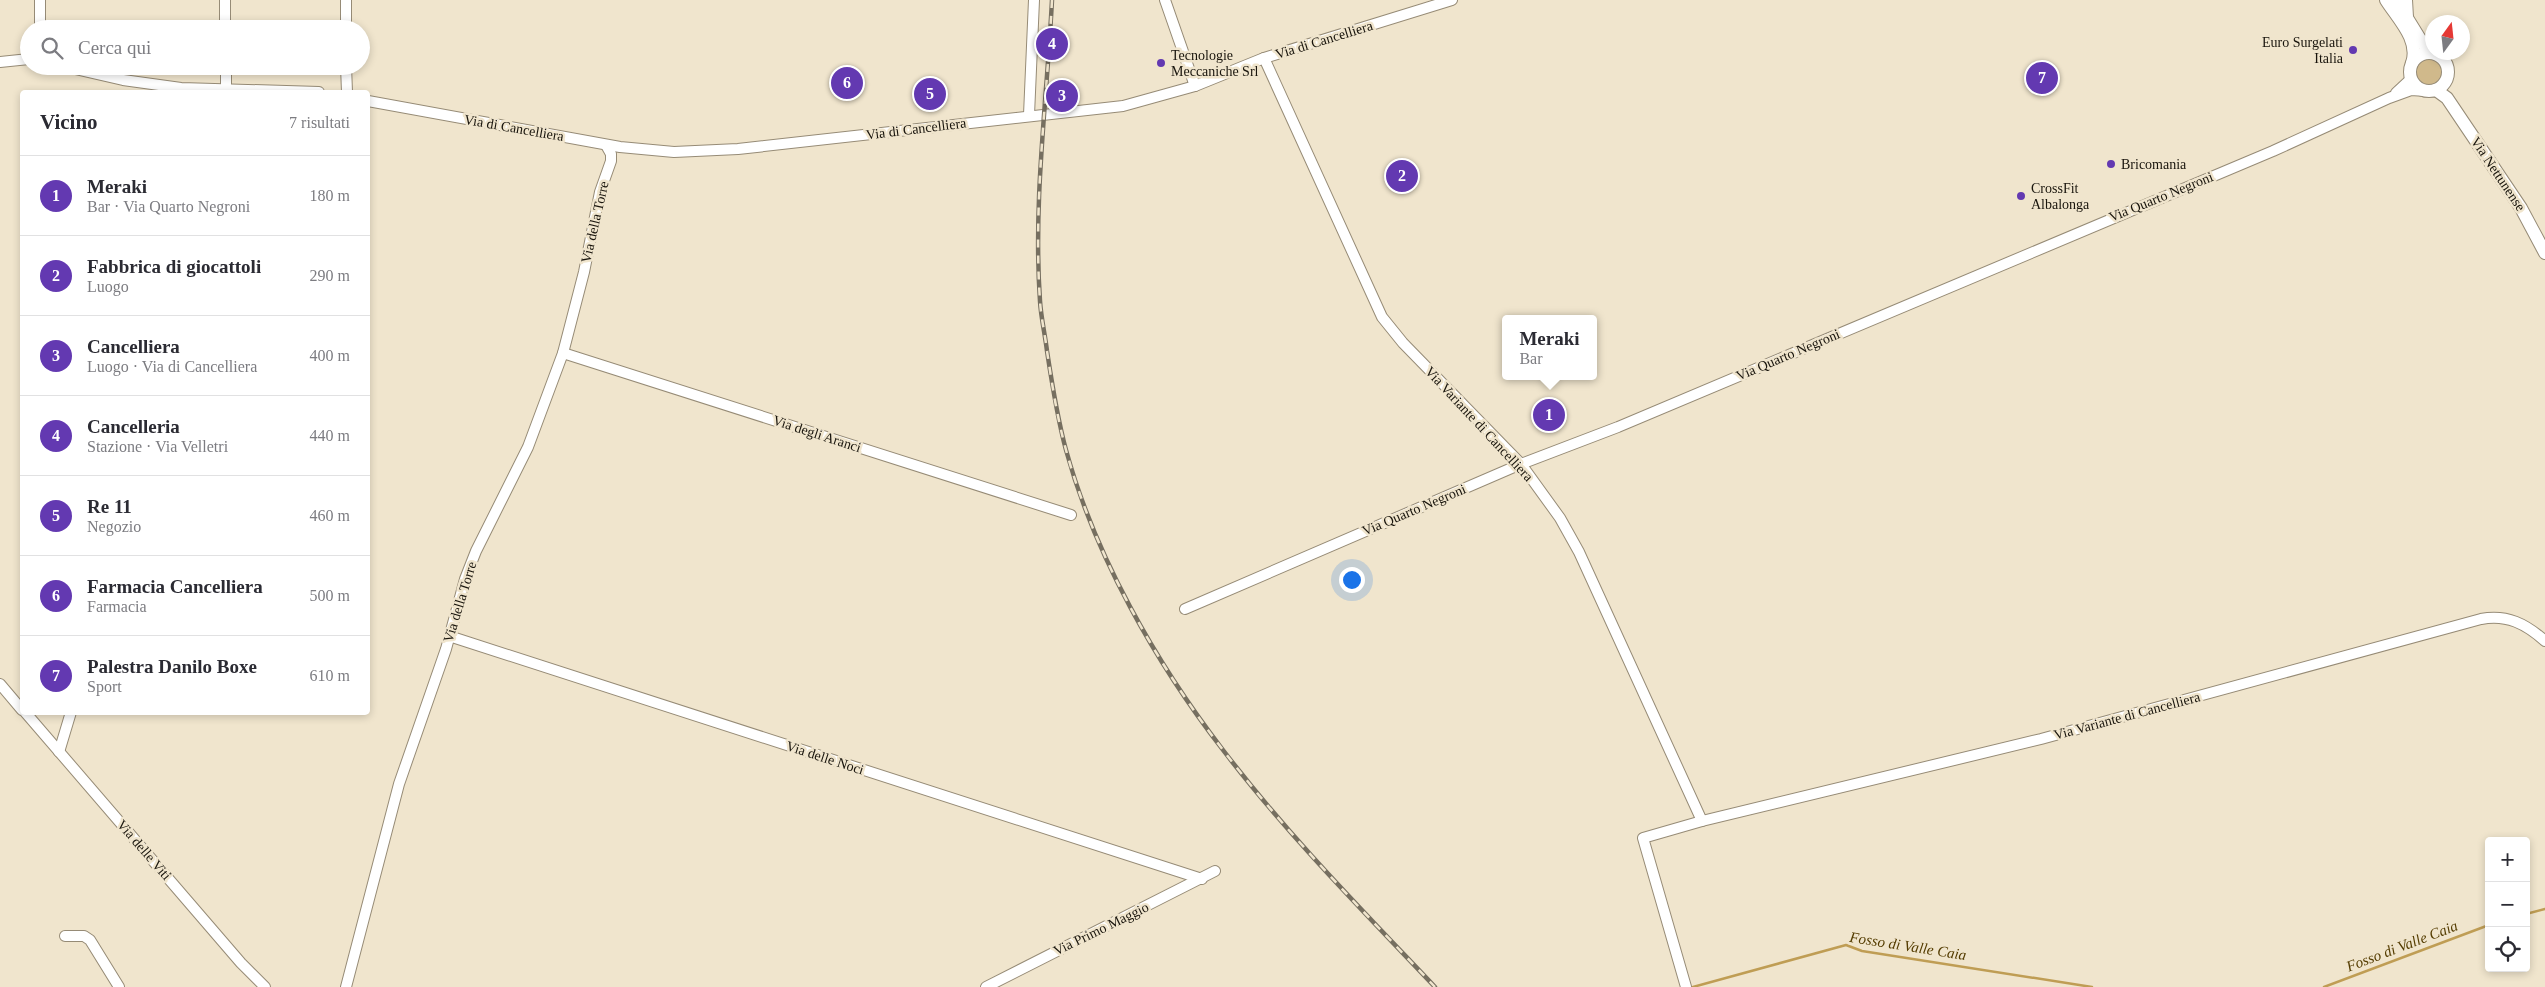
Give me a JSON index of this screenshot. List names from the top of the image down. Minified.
{"streets":{"main road":["Via Nettunense"],"street":["Via di Cancelliera","Via Quarto Negroni","Via della Torre","Via Variante di Cancelliera","Via degli Aranci","Via delle Noci","Via delle Viti","Via Primo Maggio"]},"crossings":[["Via di Cancelliera","Via della Torre"],["Via di Cancelliera","Via Variante di Cancelliera"],["Via Nettunense","Via Quarto Negroni"],["Via Quarto Negroni","Via Variante di Cancelliera"],["Via della Torre","Via degli Aranci"],["Via della Torre","Via delle Noci"],["Via delle Noci","Via Primo Maggio"]],"water":["Fosso di Valle Caia"],"places":["Euro Surgelati Italia","Tecnologie Meccaniche Srl","Bricomania","CrossFit Albalonga"],"north":"top","page":{"search":"Cerca qui","pins":["4","7","6","5","3","2","1"],"heading":["Vicino","7 risultati"],"list":[{"mark":"1","name":"Meraki","note":"Bar · Via Quarto Negroni","value":"180 m"},{"mark":"2","name":"Fabbrica di giocattoli","note":"Luogo","value":"290 m"},{"mark":"3","name":"Cancelliera","note":"Luogo · Via di Cancelliera","value":"400 m"},{"mark":"4","name":"Cancelleria","note":"Stazione · Via Velletri","value":"440 m"},{"mark":"5","name":"Re 11","note":"Negozio","value":"460 m"},{"mark":"6","name":"Farmacia Cancelliera","note":"Farmacia","value":"500 m"},{"mark":"7","name":"Palestra Danilo Boxe","note":"Sport","value":"610 m"}],"popup":["Meraki","Bar"],"map_buttons":["+","−"]}}
